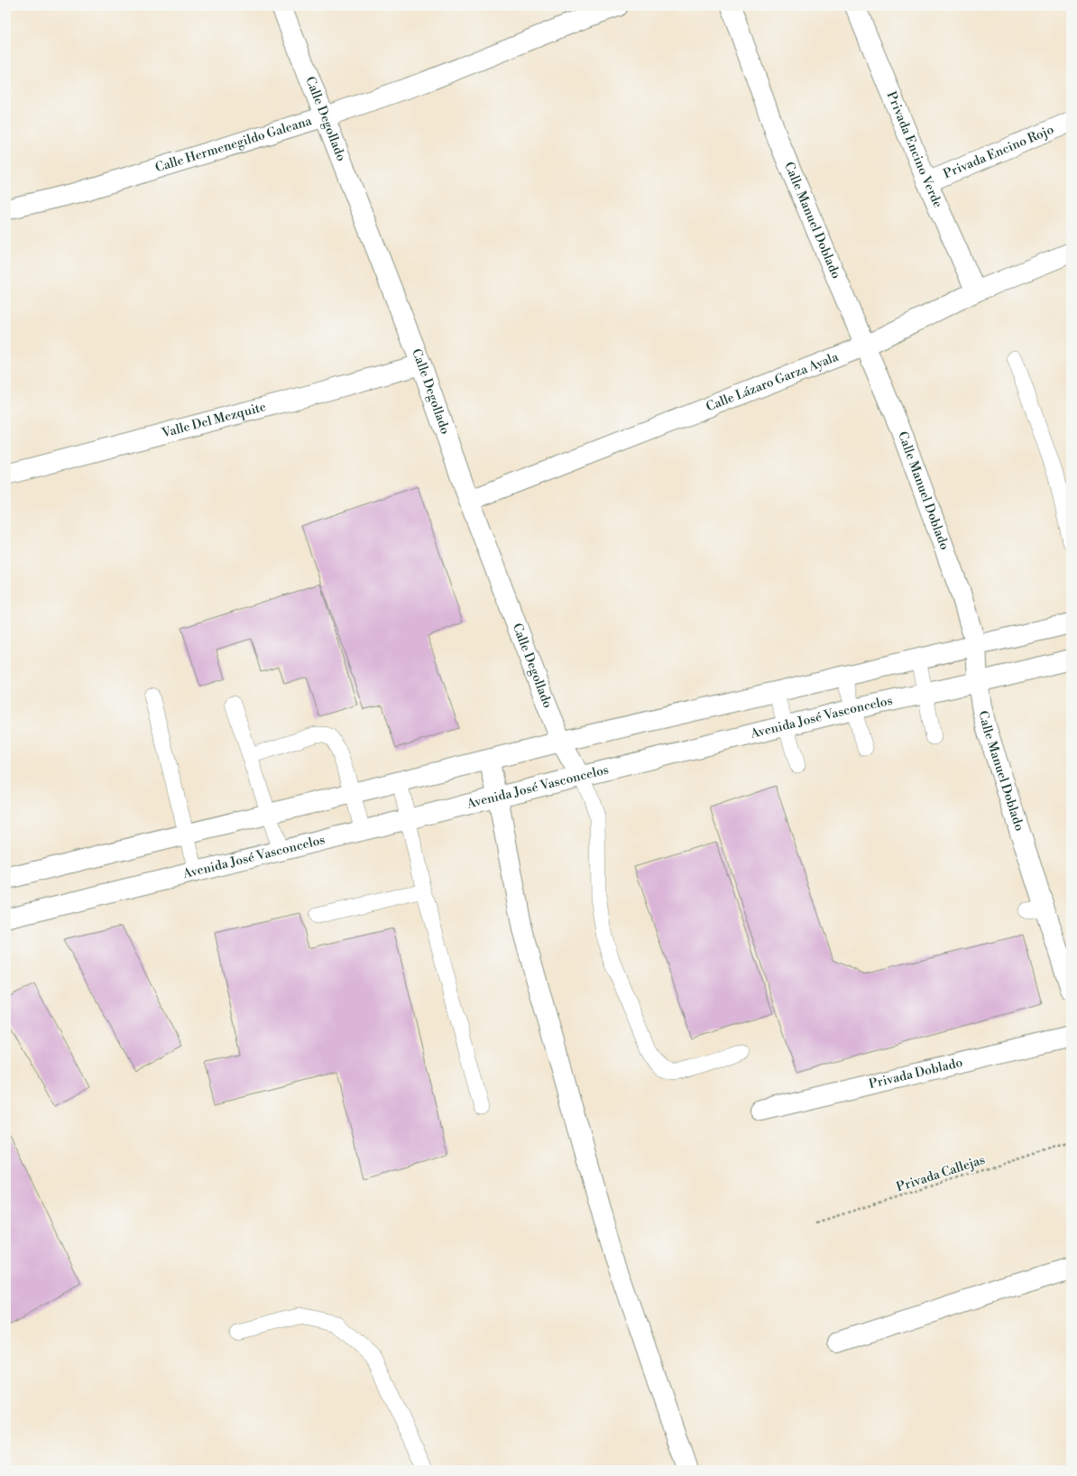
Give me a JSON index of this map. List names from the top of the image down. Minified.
{"streets":{"street":["Calle Degollado","Calle Hermenegildo Galeana","Privada Encino Verde","Privada Encino Rojo","Calle Manuel Doblado","Calle Lázaro Garza Ayala","Valle Del Mezquite","Avenida José Vasconcelos","Privada Doblado"],"path":["Privada Callejas"]},"crossings":[["Calle Degollado","Calle Hermenegildo Galeana"],["Calle Degollado","Calle Lázaro Garza Ayala"],["Calle Degollado","Valle Del Mezquite"],["Calle Degollado","Avenida José Vasconcelos"],["Privada Encino Verde","Privada Encino Rojo"],["Privada Encino Verde","Calle Lázaro Garza Ayala"],["Calle Manuel Doblado","Calle Lázaro Garza Ayala"],["Calle Manuel Doblado","Avenida José Vasconcelos"]]}
